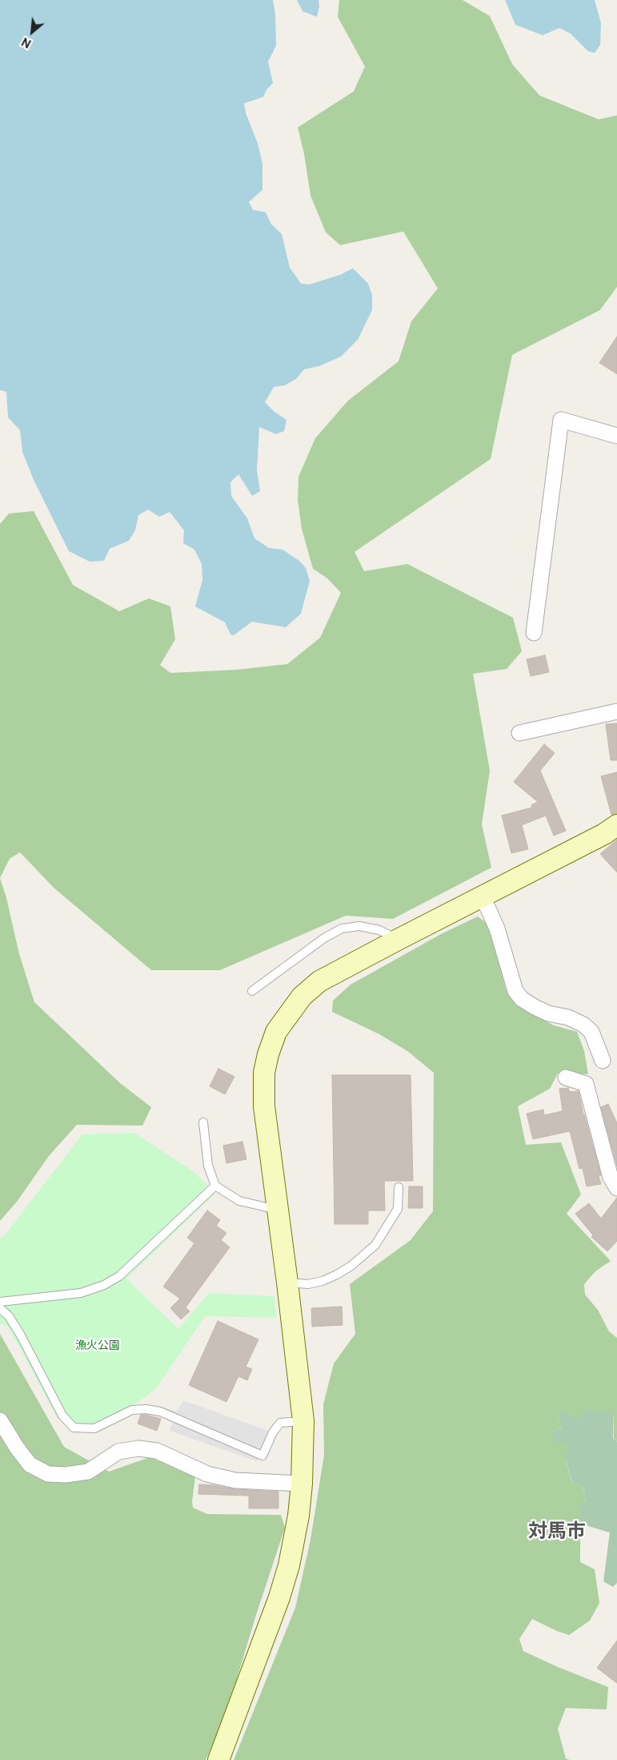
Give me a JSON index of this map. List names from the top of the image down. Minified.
{"districts":["対馬市"],"parks":["漁火公園"],"north":"bottom left"}
